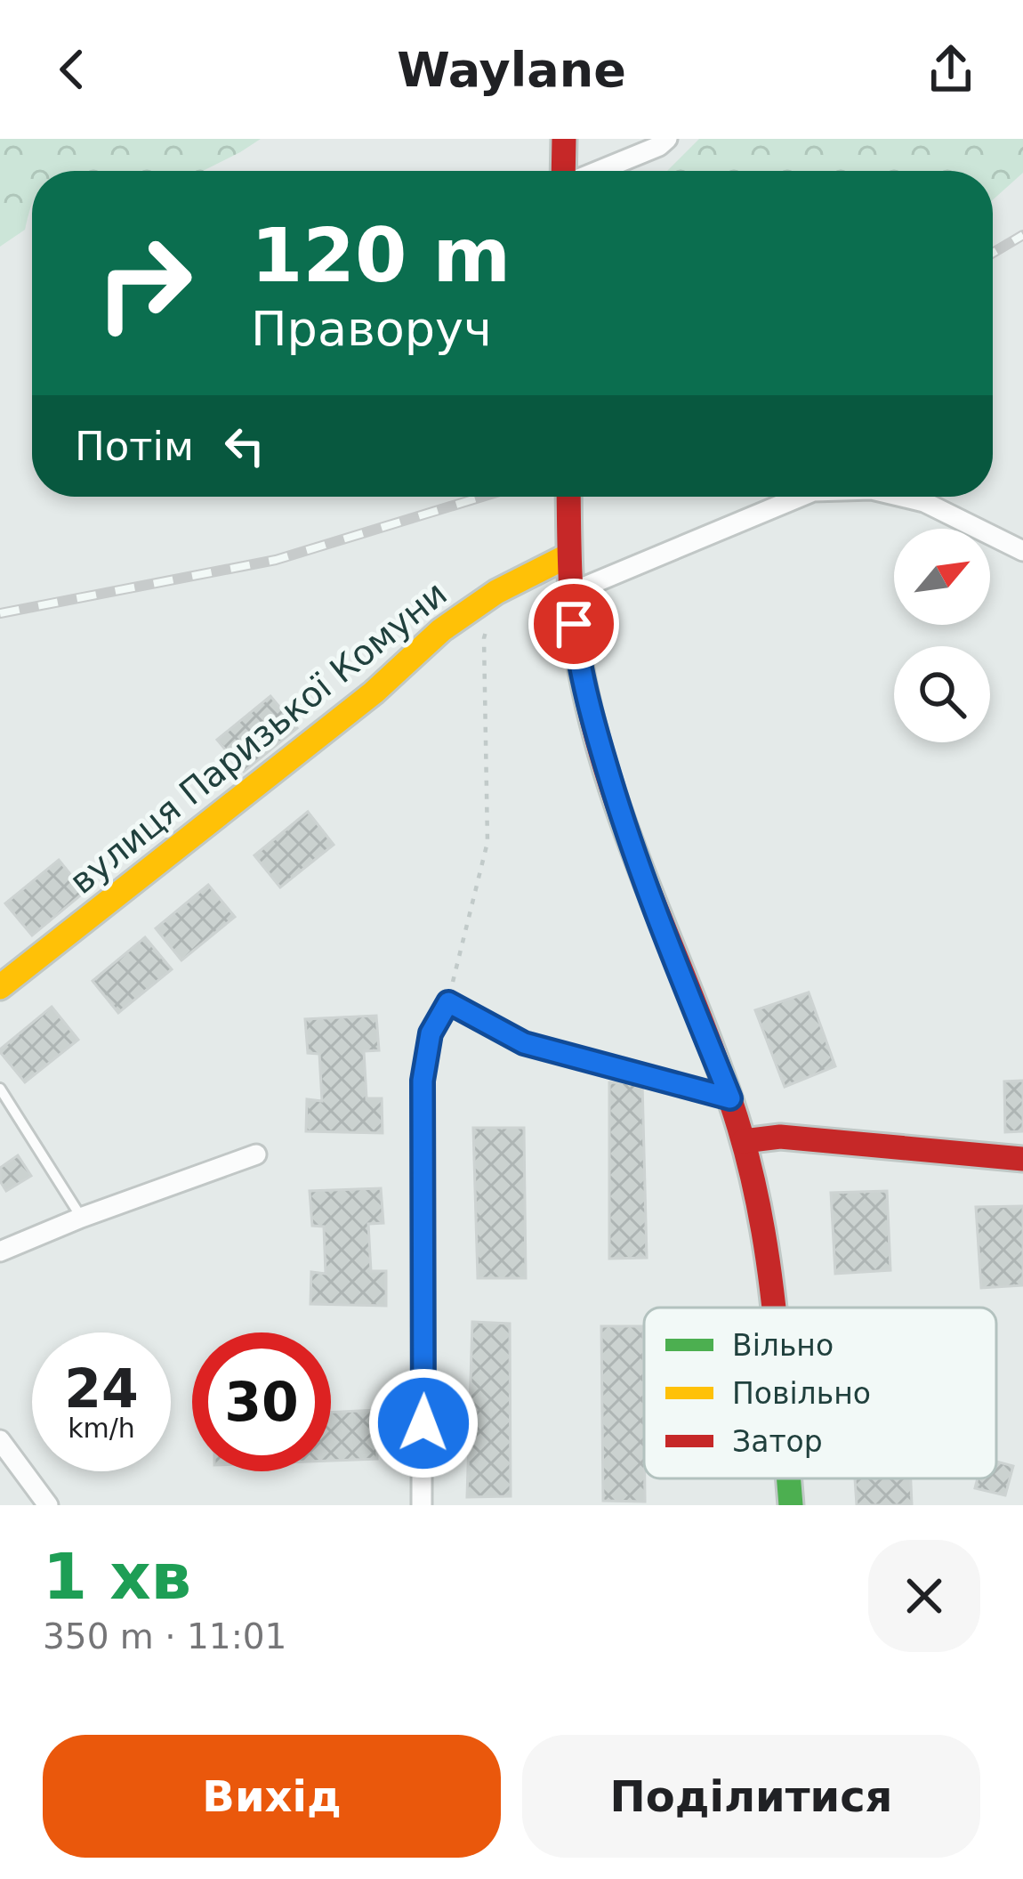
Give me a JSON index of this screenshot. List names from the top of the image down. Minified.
{"streets":{"main road":["вулиця Паризької Комуни"]},"legend":["Вільно","Повільно","Затор"],"north":"top right","page":{"header":"Waylane","turn":["120 m","Праворуч"],"then":"Потім","speed":"24 km/h","limit":"30","heading":["1 хв","350 m · 11:01"],"buttons":["Вихід","Поділитися"]}}
